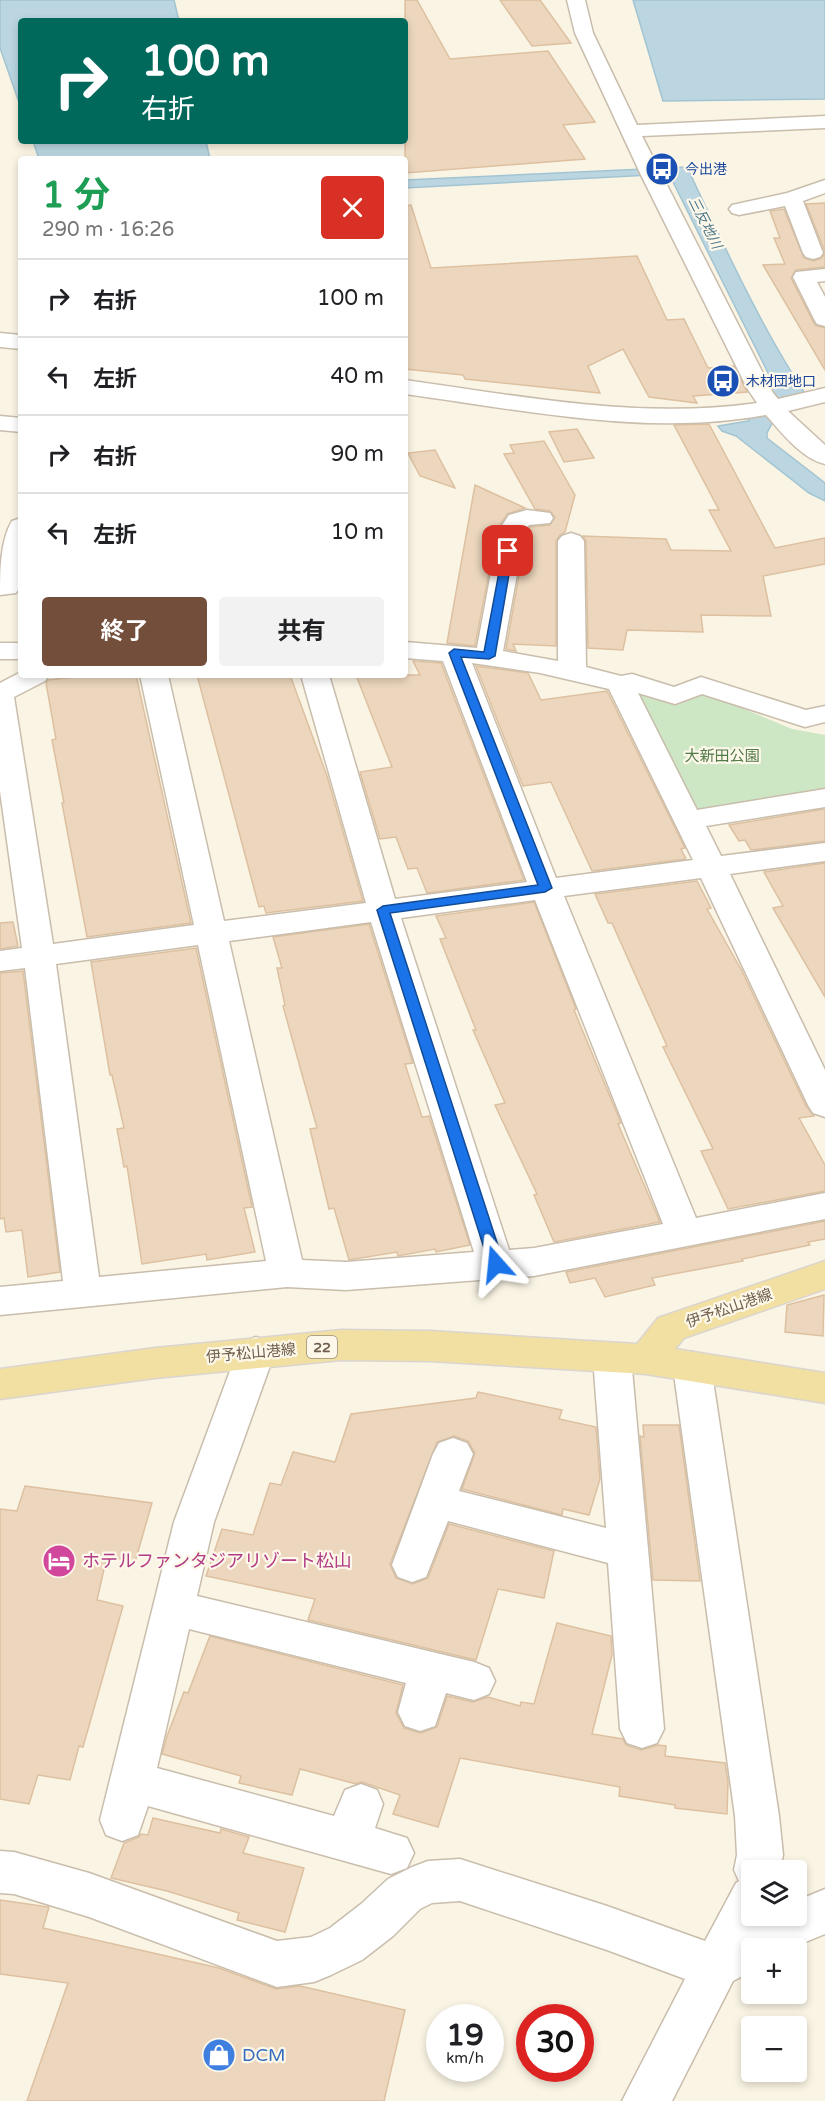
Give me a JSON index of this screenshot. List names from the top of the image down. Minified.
{"streets":{"main road":["伊予松山港線","22"]},"water":["三反地川"],"parks":["大新田公園"],"places":{"bus stop":["今出港","木材団地口"],"hotel":["ホテルファンタジアリゾート松山"],"shop":["DCM"]},"page":{"turn":["100 m","右折"],"heading":["1 分","290 m · 16:26"],"list":[{"name":"右折","value":"100 m"},{"name":"左折","value":"40 m"},{"name":"右折","value":"90 m"},{"name":"左折","value":"10 m"}],"buttons":["終了","共有"],"map_buttons":["+","−"],"speed":"19 km/h","limit":"30"}}
